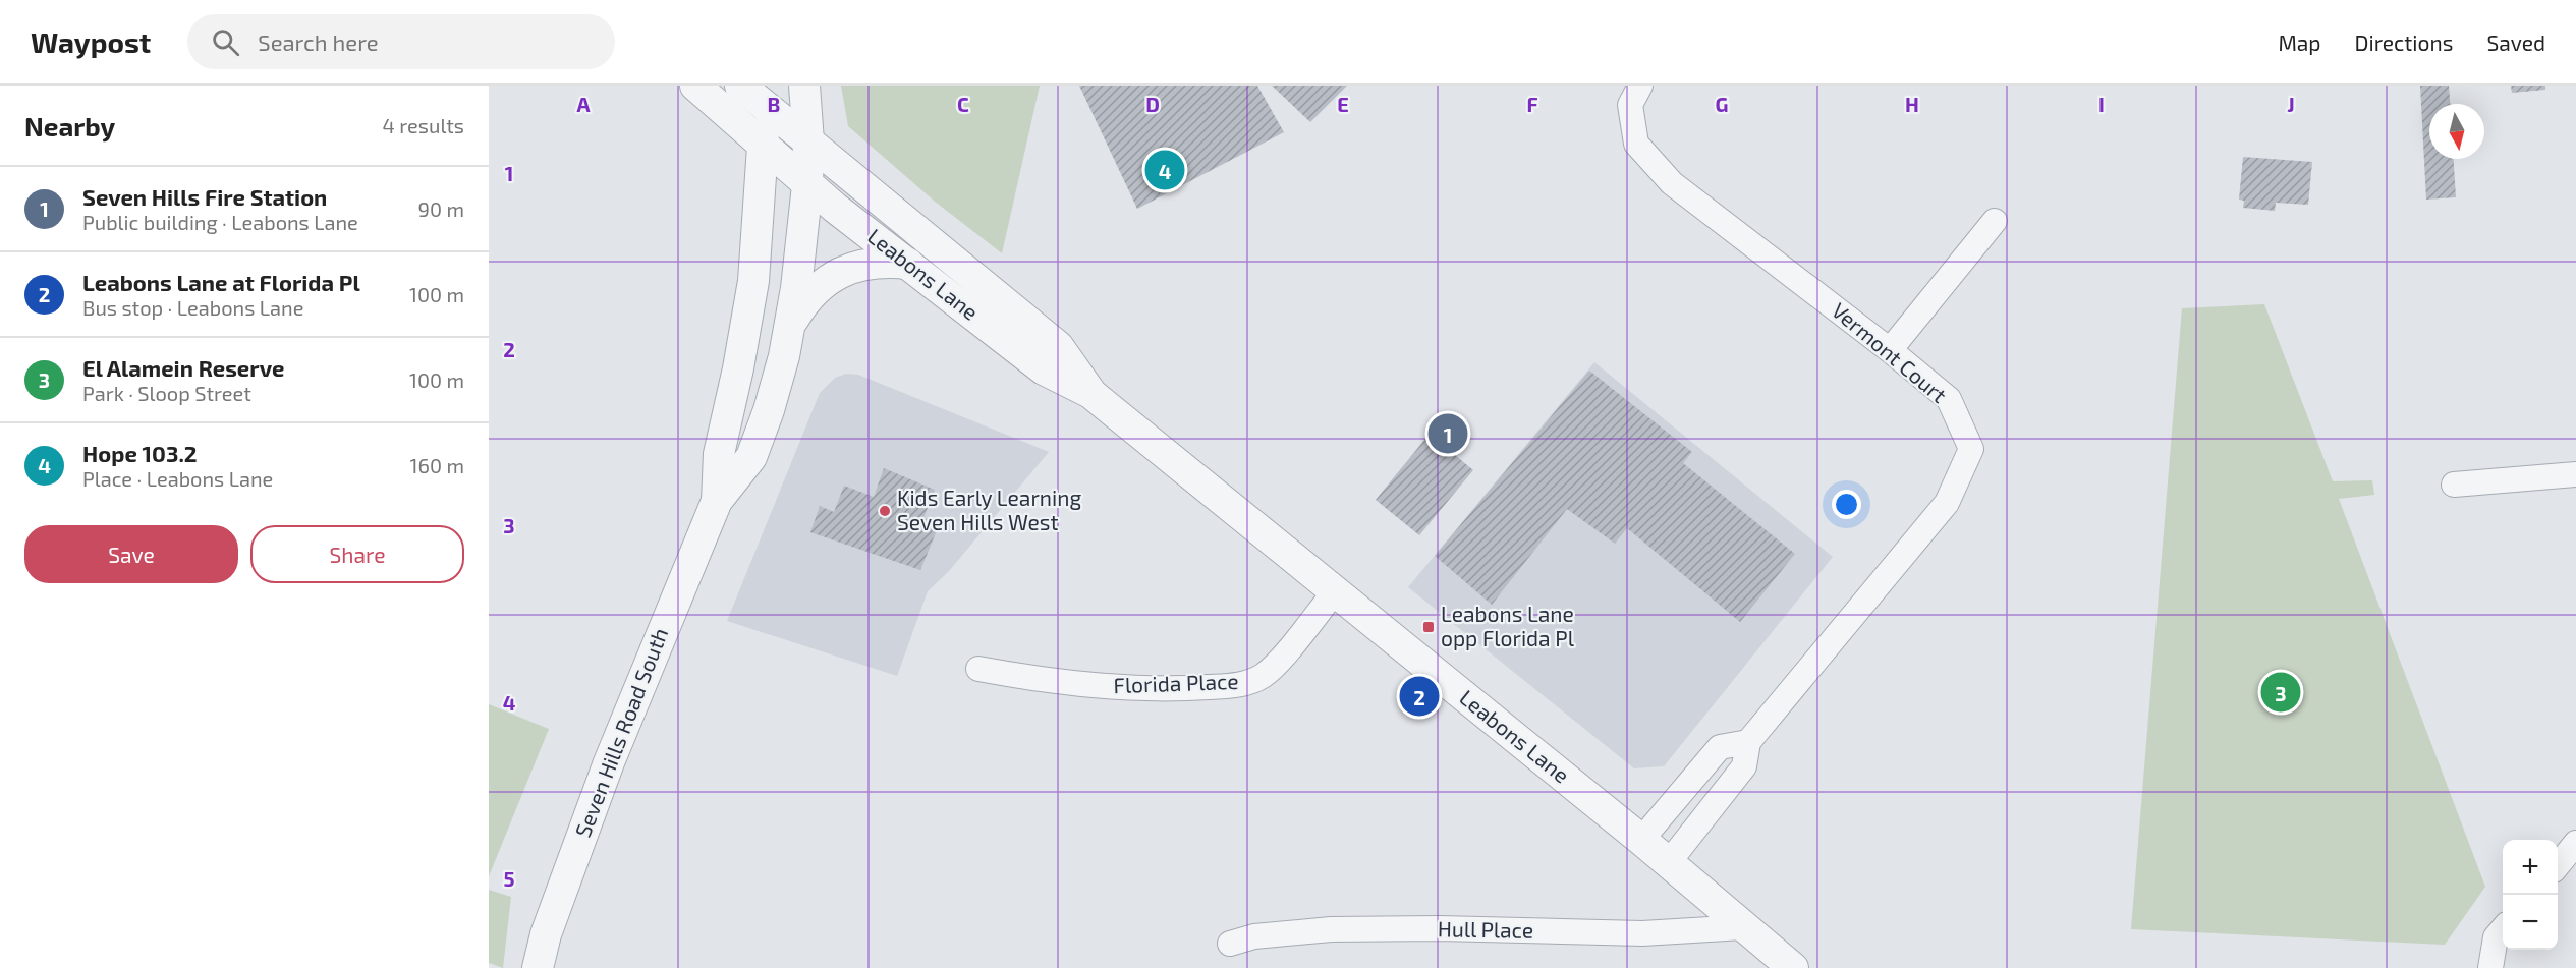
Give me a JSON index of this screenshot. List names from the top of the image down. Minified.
{"streets":{"street":["Leabons Lane","Vermont Court","Florida Place","Seven Hills Road South","Hull Place"]},"crossings":[["Leabons Lane","Vermont Court"],["Leabons Lane","Florida Place"],["Leabons Lane","Seven Hills Road South"],["Leabons Lane","Hull Place"]],"places":{"other":["Kids Early Learning Seven Hills West"],"transit":["Leabons Lane opp Florida Pl"]},"north":"bottom","page":{"header":"Waypost","search":"Search here","nav":["Map","Directions","Saved"],"heading":["Nearby","4 results"],"pins":["4","1","3","2"],"list":[{"mark":"1","name":"Seven Hills Fire Station","note":"Public building · Leabons Lane","value":"90 m"},{"mark":"2","name":"Leabons Lane at Florida Pl","note":"Bus stop · Leabons Lane","value":"100 m"},{"mark":"3","name":"El Alamein Reserve","note":"Park · Sloop Street","value":"100 m"},{"mark":"4","name":"Hope 103.2","note":"Place · Leabons Lane","value":"160 m"}],"buttons":["Save","Share"],"map_buttons":["+","−"]},"grid":{"columns":["A","B","C","D","E","F","G","H","I","J"],"rows":["1","2","3","4","5"]}}
